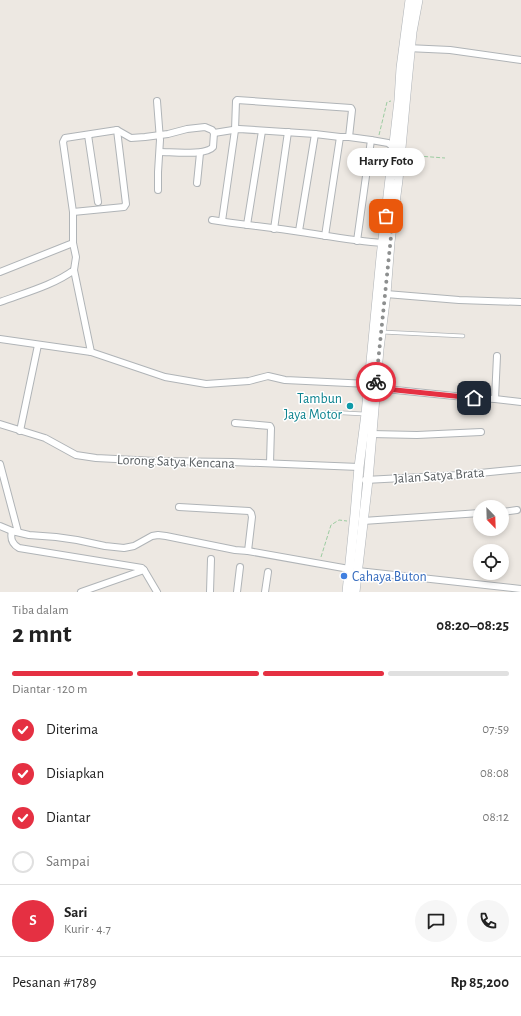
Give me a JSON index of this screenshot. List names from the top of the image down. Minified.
{"streets":{"street":["Lorong Satya Kencana","Jalan Satya Brata"]},"places":["Harry Foto","Tambun Jaya Motor","Cahaya Buton"],"north":"bottom right","page":{"bubble":"Harry Foto","heading":["2 mnt","Tiba dalam","08:20–08:25"],"panel":["Sari","Kurir · 4.7","Pesanan #1789","Rp 85,200"],"bar":"Diantar · 120 m","list":[["Diterima","07:59"],["Disiapkan","08:08"],["Diantar","08:12"],"Sampai"],"round":"S"}}
